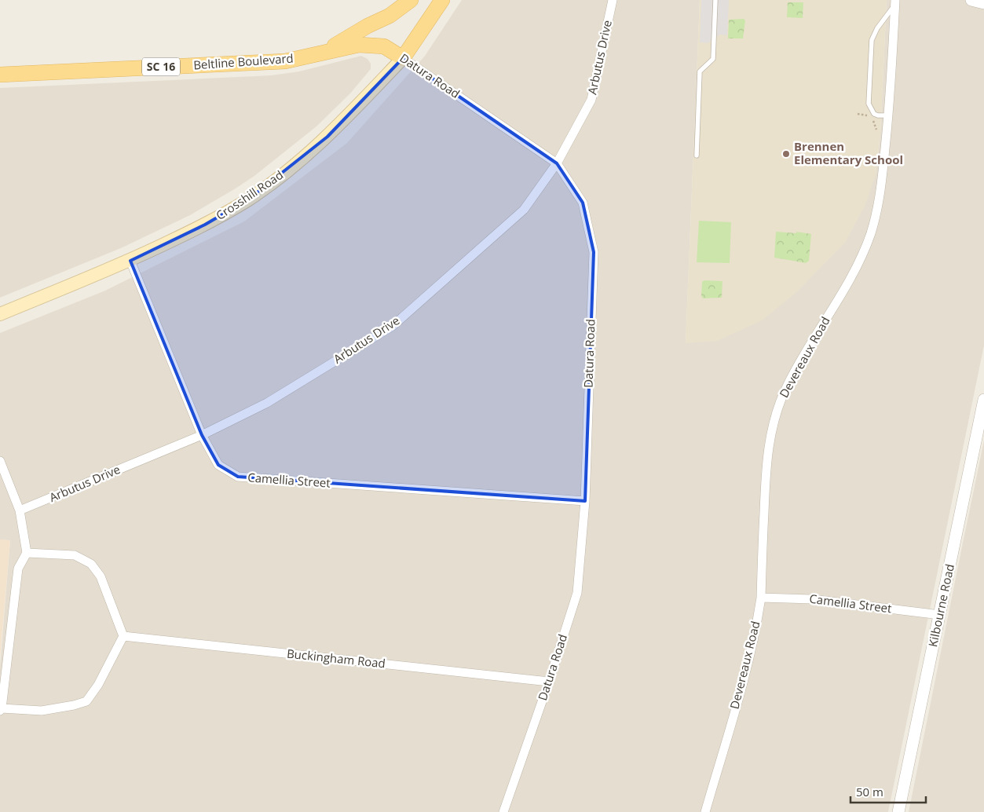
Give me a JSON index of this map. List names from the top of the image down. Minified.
{"streets":{"main road":["Beltline Boulevard","SC 16","Datura Road","Crosshill Road"],"street":["Arbutus Drive","Devereaux Road","Camellia Street","Kilbourne Road","Buckingham Road"]},"crossings":[["Arbutus Drive","Datura Road"],["Arbutus Drive","Camellia Street"],["Beltline Boulevard","SC 16"],["Beltline Boulevard","Datura Road"],["SC 16","Datura Road"],["Datura Road","Crosshill Road"],["Datura Road","Camellia Street"],["Datura Road","Buckingham Road"],["Crosshill Road","Camellia Street"],["Devereaux Road","Camellia Street"],["Camellia Street","Kilbourne Road"]],"places":["Brennen Elementary School"],"scale_bar":"50 m"}
